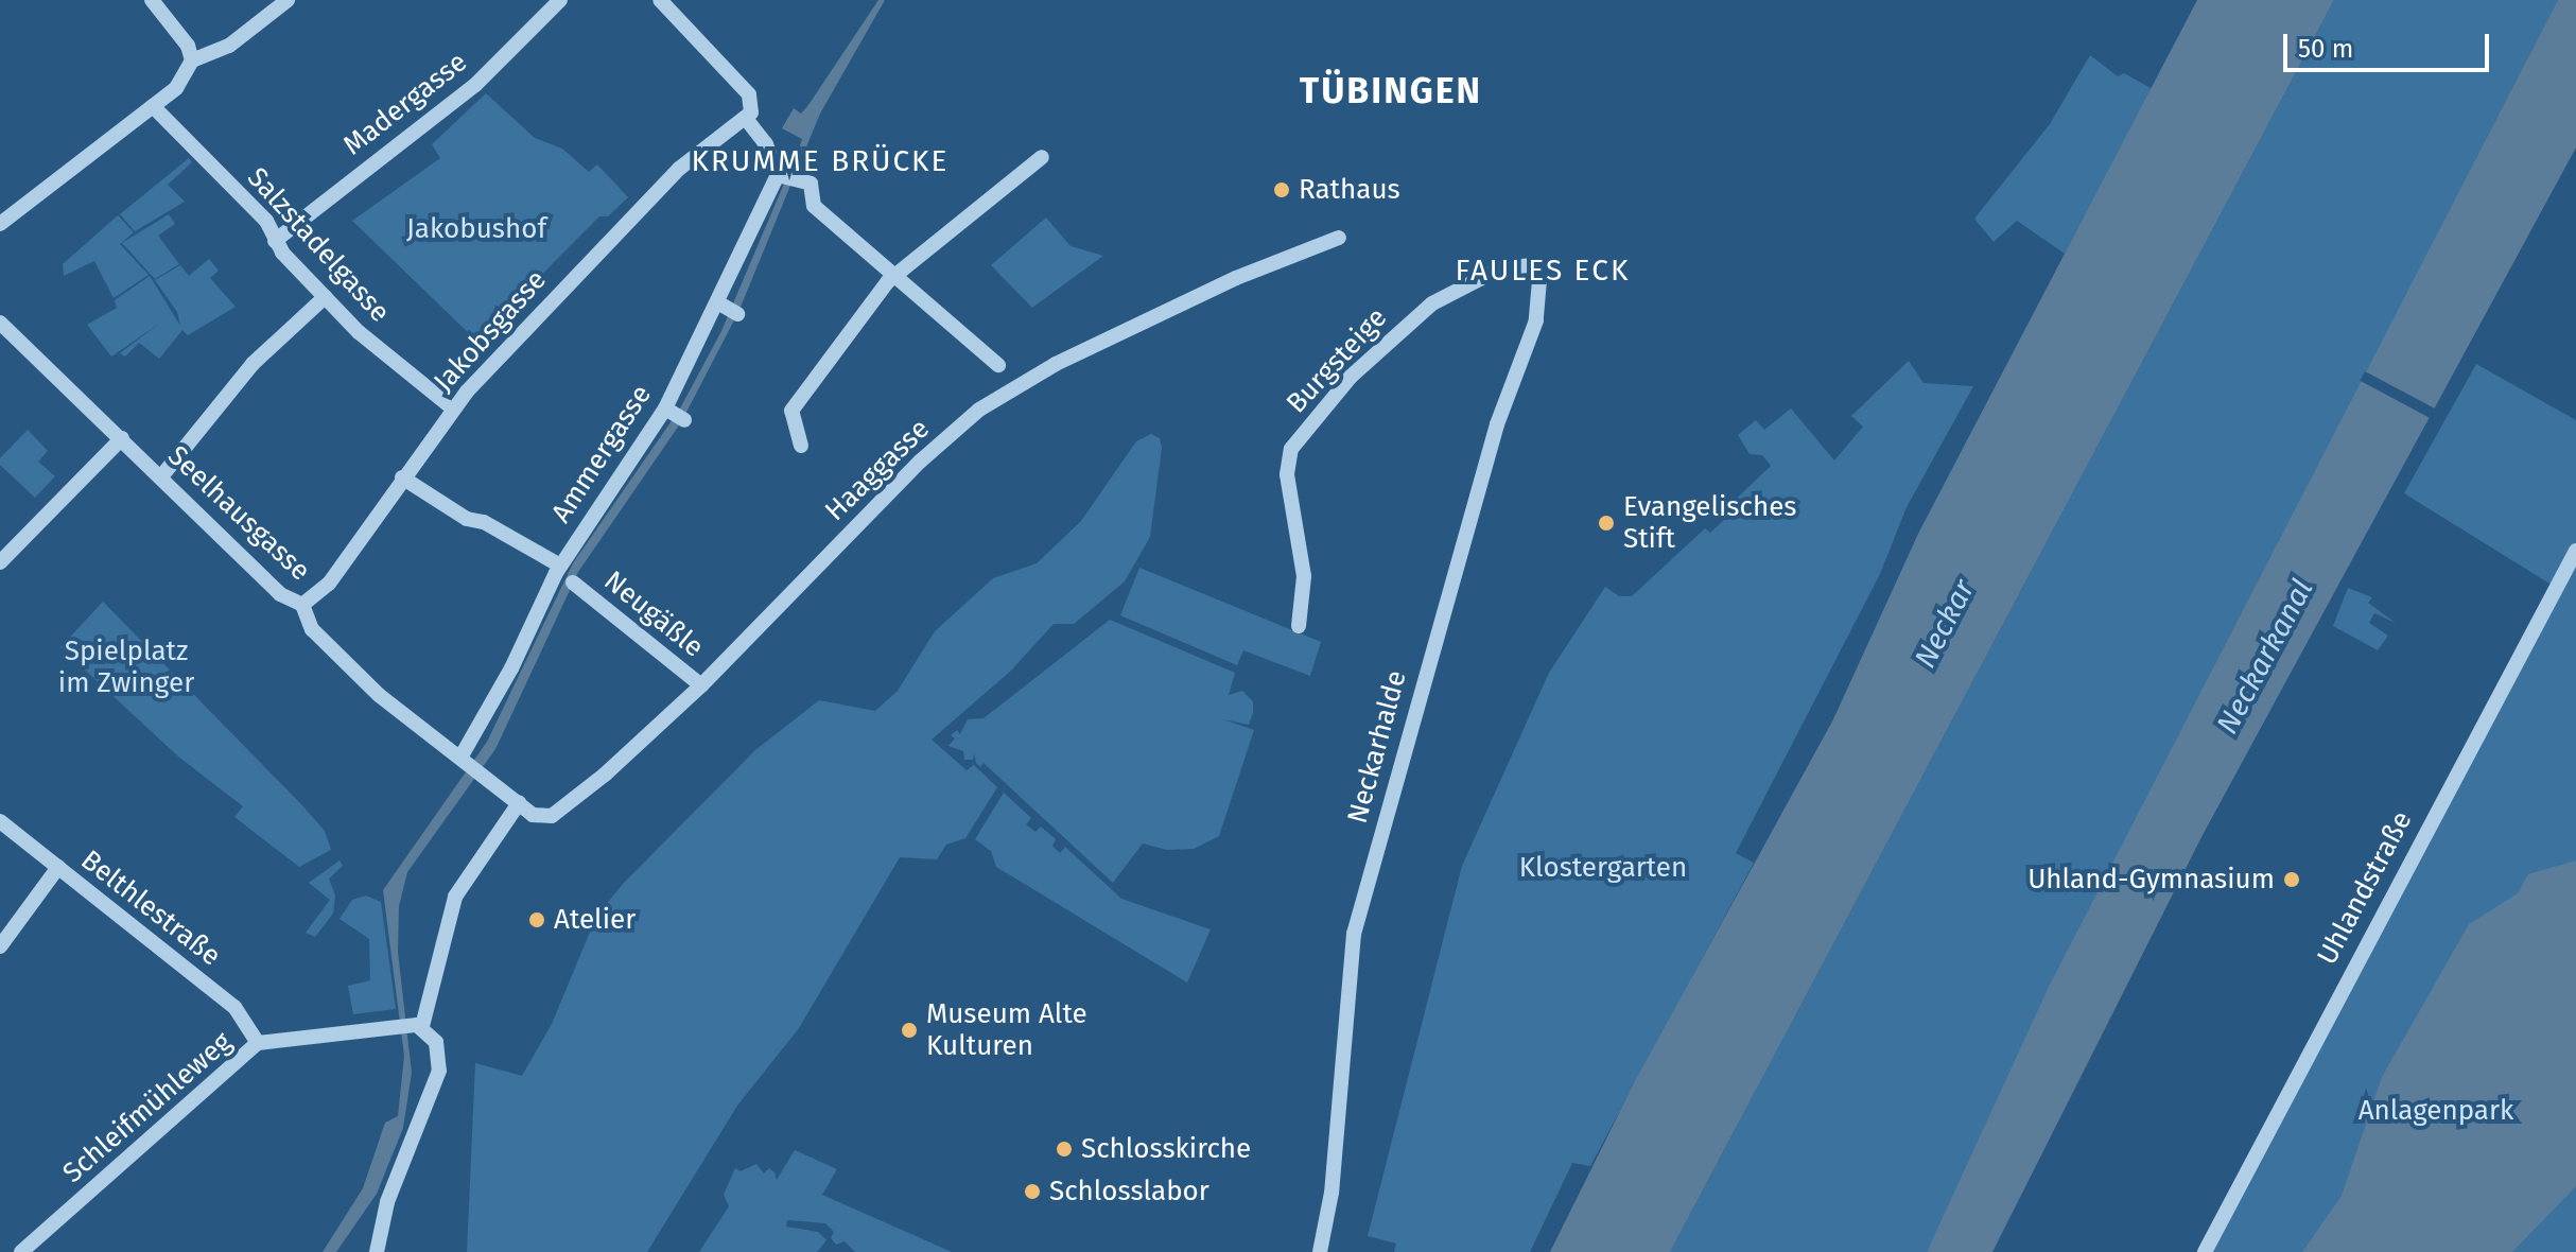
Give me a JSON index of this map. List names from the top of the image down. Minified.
{"streets":{"street":["Madergasse","Salzstadelgasse","Jakobsgasse","Burgsteige","Ammergasse","Haaggasse","Seelhausgasse","Neugäßle","Neckarhalde","Uhlandstraße","Belthlestraße","Schleifmühleweg"]},"crossings":[["Madergasse","Salzstadelgasse"],["Salzstadelgasse","Jakobsgasse"],["Jakobsgasse","Seelhausgasse"],["Burgsteige","Neckarhalde"],["Ammergasse","Seelhausgasse"],["Haaggasse","Seelhausgasse"],["Haaggasse","Neugäßle"],["Belthlestraße","Schleifmühleweg"]],"districts":["TÜBINGEN","KRUMME BRÜCKE","FAULES ECK"],"water":["Neckar","Neckarkanal"],"parks":["Jakobushof","Spielplatz im Zwinger","Klostergarten","Anlagenpark"],"places":["Rathaus","Evangelisches Stift","Uhland-Gymnasium","Atelier","Museum Alte Kulturen","Schlosskirche","Schlosslabor"],"scale_bar":"50 m"}
